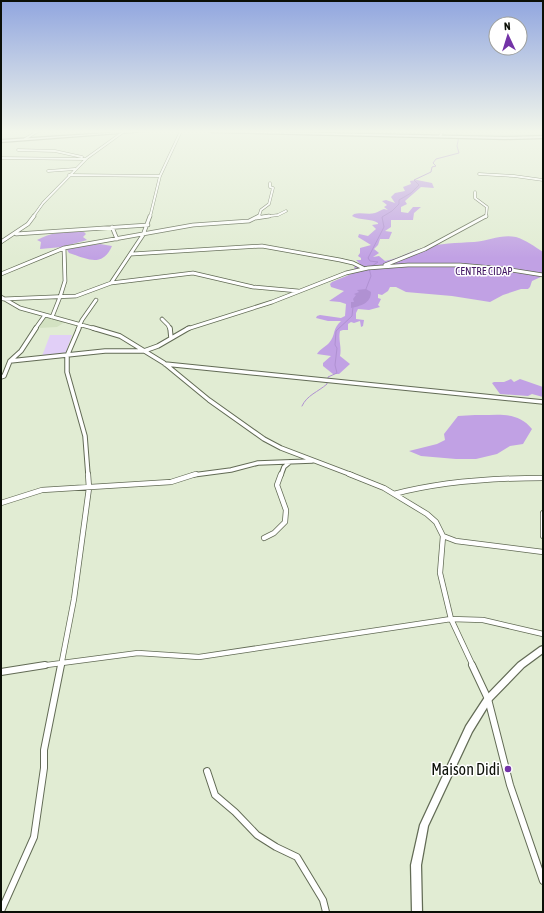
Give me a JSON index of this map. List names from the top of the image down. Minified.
{"parks":["CENTRE CIDAP"],"places":["Maison Didi"],"north":"top"}
